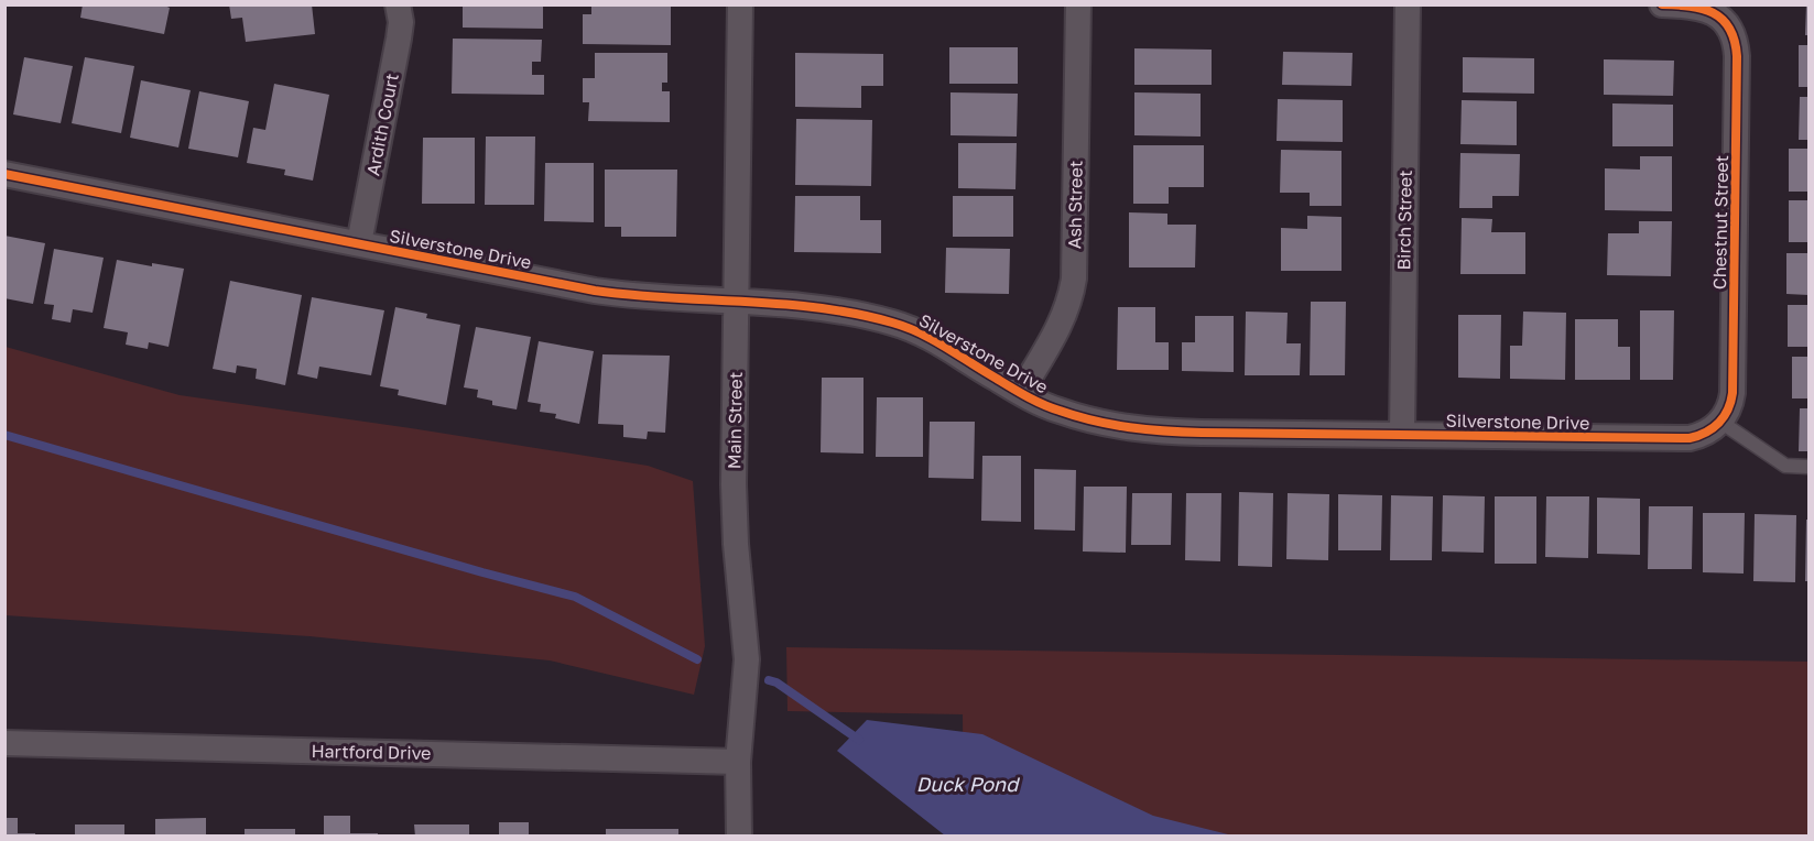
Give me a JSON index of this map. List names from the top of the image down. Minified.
{"streets":{"street":["Ardith Court","Ash Street","Birch Street","Chestnut Street","Silverstone Drive","Main Street","Hartford Drive"]},"crossings":[["Ardith Court","Silverstone Drive"],["Ash Street","Silverstone Drive"],["Birch Street","Silverstone Drive"],["Chestnut Street","Silverstone Drive"],["Silverstone Drive","Main Street"],["Main Street","Hartford Drive"]],"water":["Duck Pond"]}
